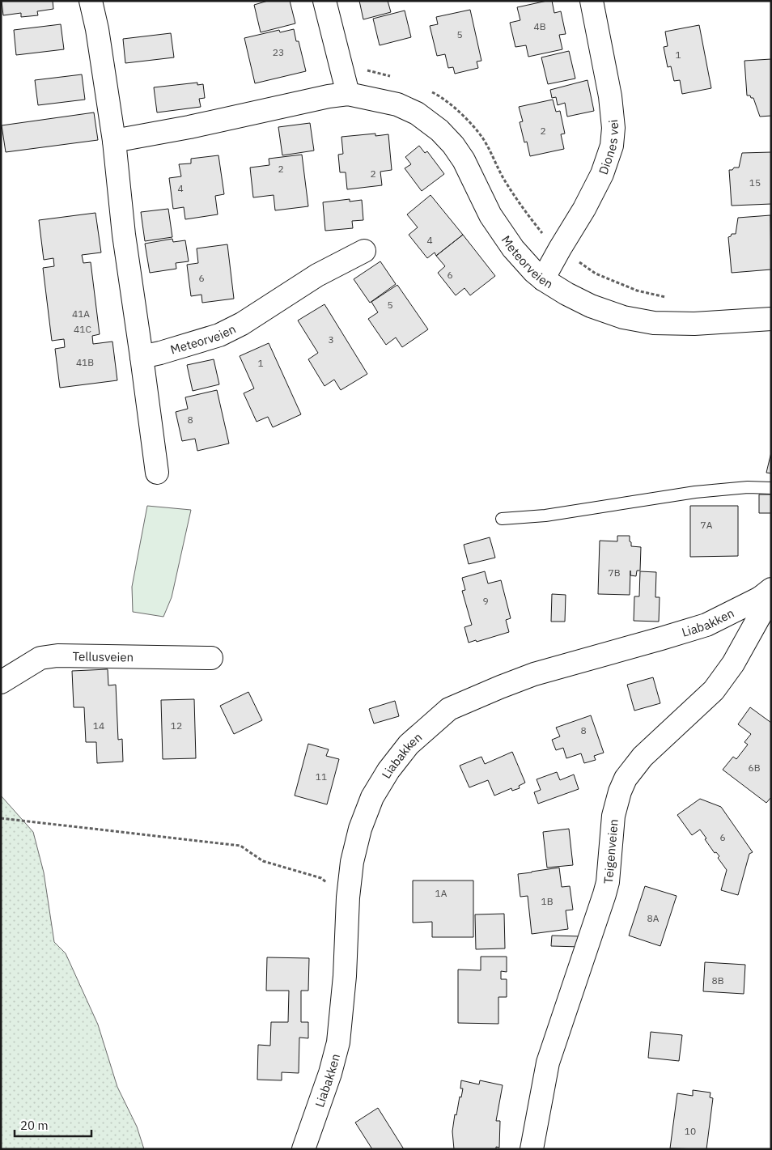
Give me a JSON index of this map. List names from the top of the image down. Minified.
{"streets":{"street":["Diones vei","Meteorveien","Liabakken","Tellusveien","Teigenveien"]},"crossings":[["Diones vei","Meteorveien"],["Liabakken","Teigenveien"]],"house_numbers":["4B","5","23","1","2","2","2","15","4","4","6","6","5","41A","41C","3","41B","1","8","7A","7B","9","14","12","8","6B","11","6","1A","1B","8A","8B","10"],"scale_bar":"20 m"}
